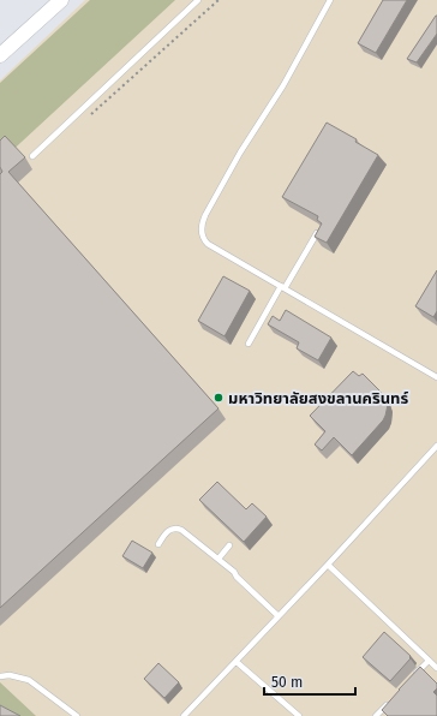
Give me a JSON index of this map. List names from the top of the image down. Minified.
{"places":["มหาวิทยาลัยสงขลานครินทร์"],"scale_bar":"50 m"}
